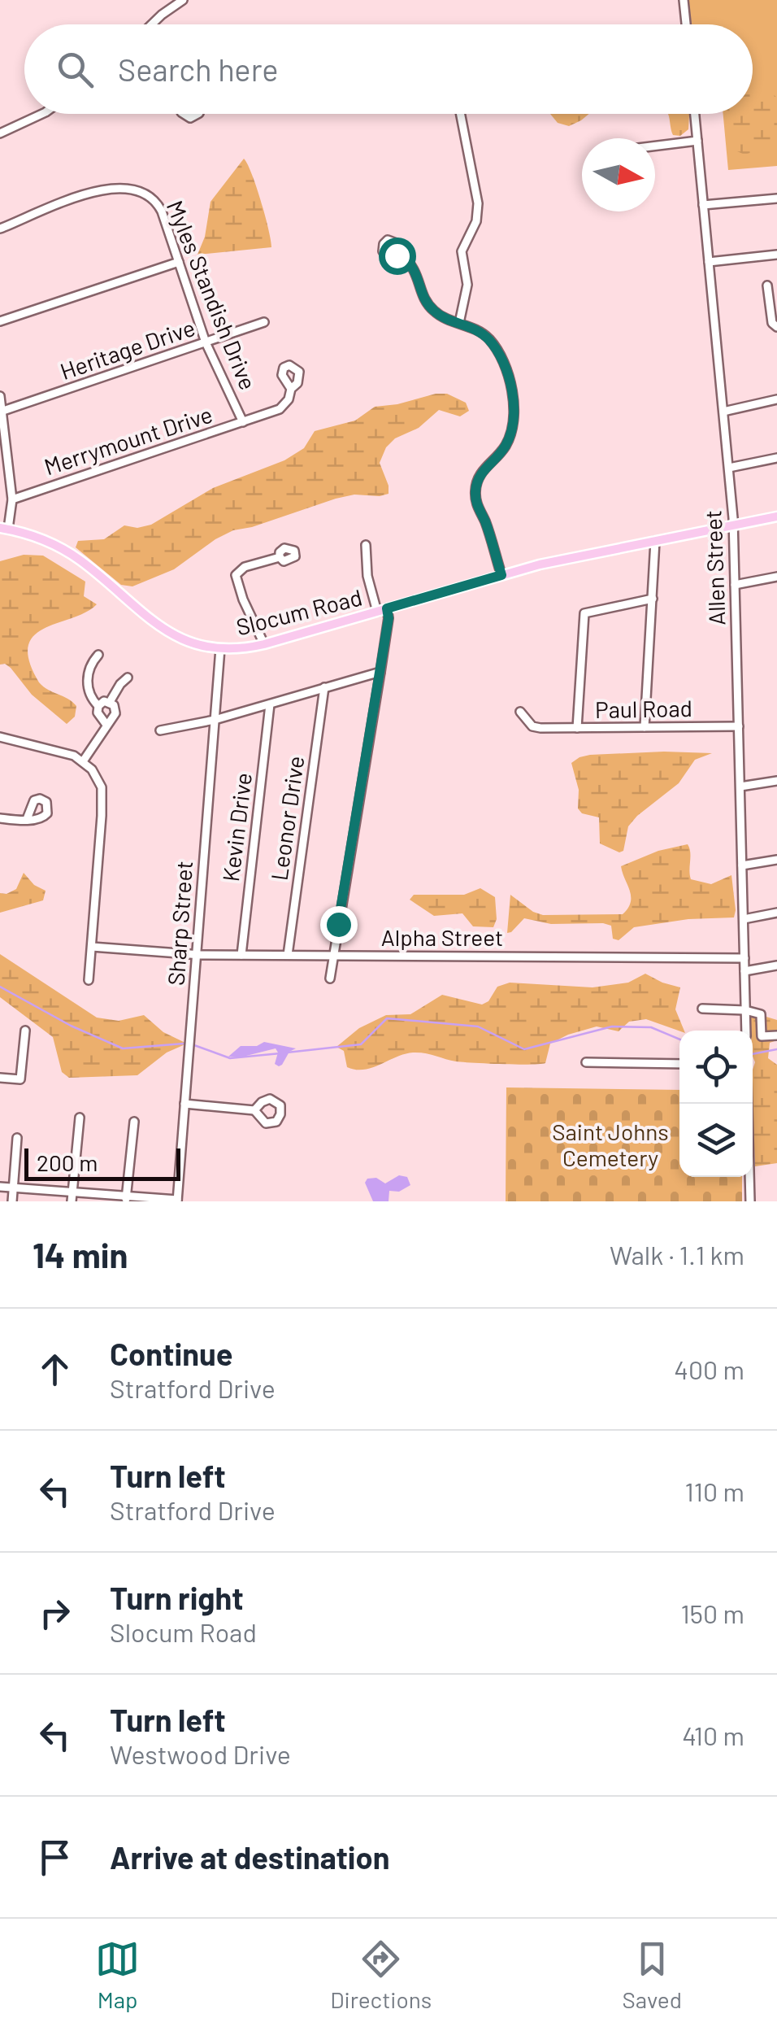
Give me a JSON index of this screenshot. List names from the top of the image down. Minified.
{"streets":{"main road":["Slocum Road"],"street":["Myles Standish Drive","Heritage Drive","Merrymount Drive","Allen Street","Paul Road","Leonor Drive","Kevin Drive","Sharp Street","Alpha Street"]},"crossings":[["Myles Standish Drive","Heritage Drive"],["Myles Standish Drive","Merrymount Drive"],["Allen Street","Slocum Road"],["Allen Street","Paul Road"],["Allen Street","Alpha Street"],["Slocum Road","Sharp Street"],["Leonor Drive","Alpha Street"],["Kevin Drive","Alpha Street"],["Sharp Street","Alpha Street"]],"parks":["Saint Johns Cemetery"],"scale_bar":"200 m","north":"right","page":{"search":"Search here","scale":"200 m","heading":["14 min","Walk · 1.1 km"],"list":[["Continue","Stratford Drive","400 m"],["Turn left","Stratford Drive","110 m"],["Turn right","Slocum Road","150 m"],["Turn left","Westwood Drive","410 m"],"Arrive at destination"],"nav":["Map","Directions","Saved"]}}
